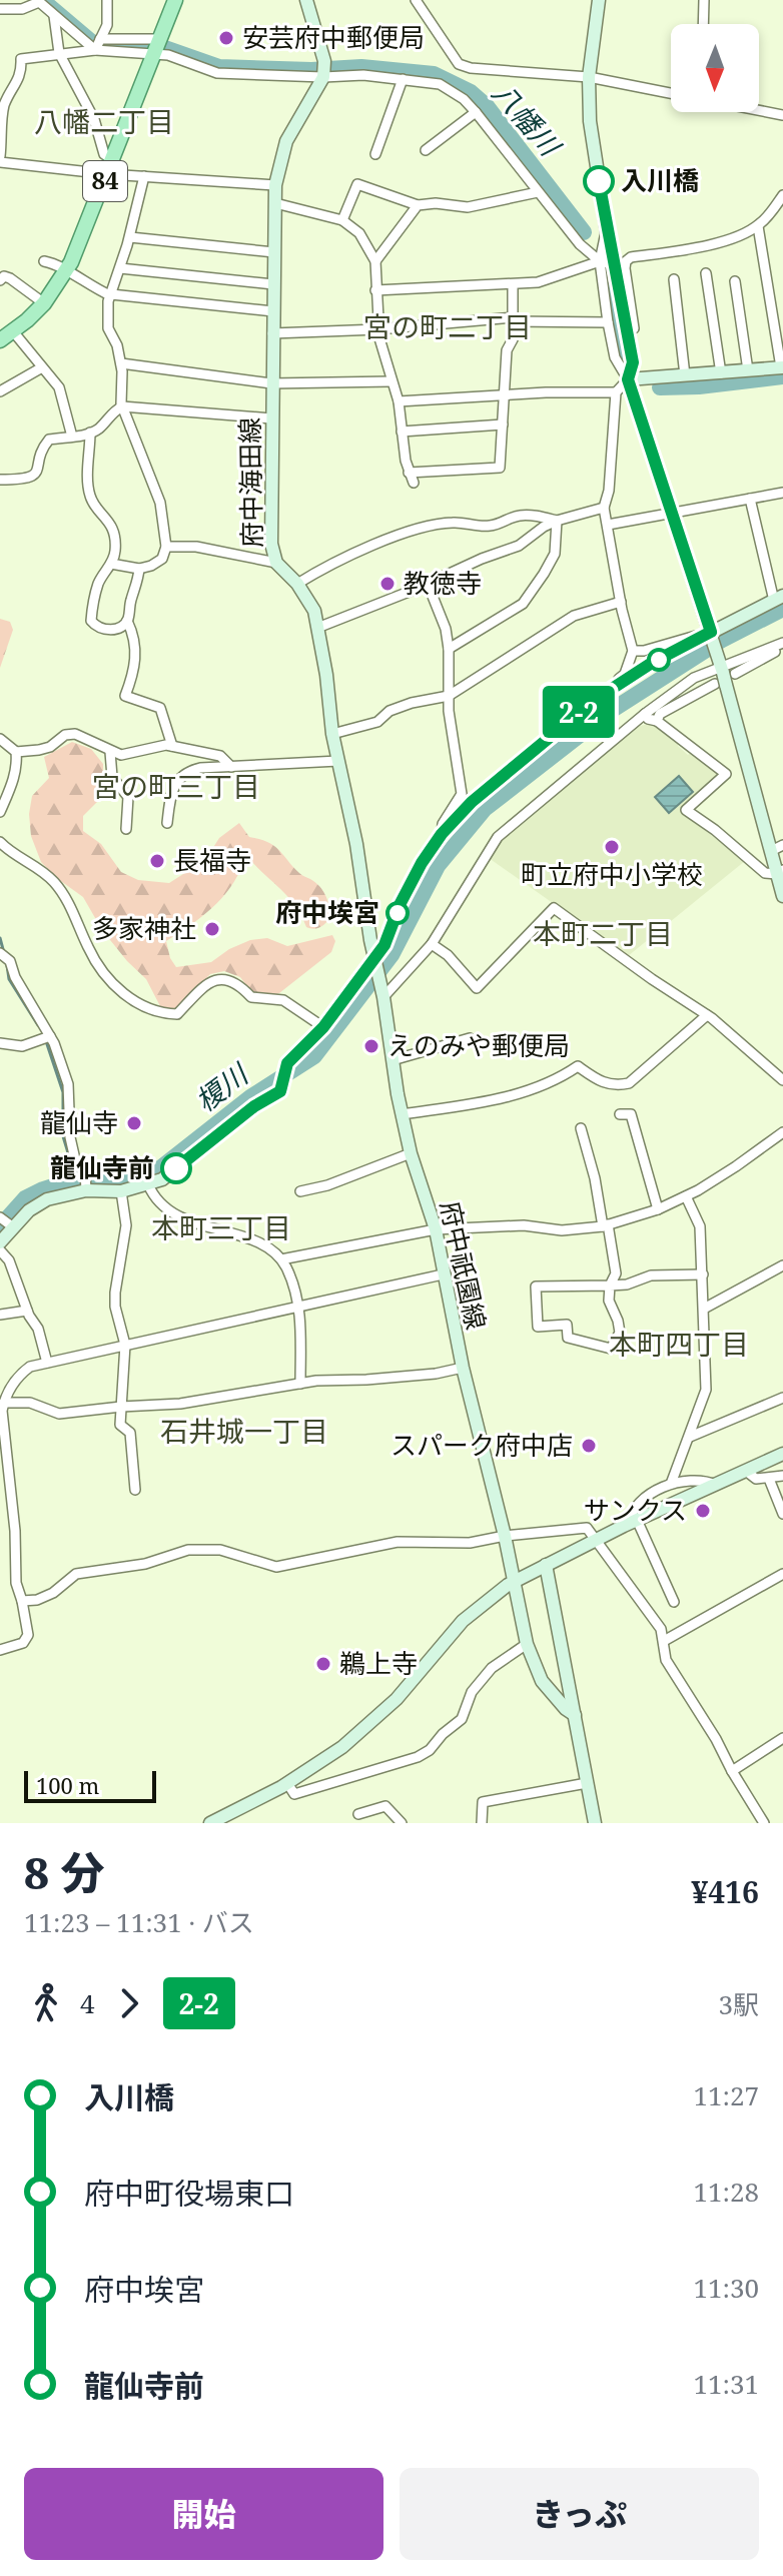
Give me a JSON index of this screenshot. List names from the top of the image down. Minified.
{"streets":{"main road":["84","府中海田線","府中祇園線"]},"crossings":[["府中海田線","府中祇園線"]],"districts":["八幡二丁目","宮の町二丁目","宮の町三丁目","本町二丁目","本町三丁目","本町四丁目","石井城一丁目"],"water":["八幡川","榎川"],"places":["安芸府中郵便局","入川橋","教徳寺","町立府中小学校","長福寺","府中埃宮","多家神社","えのみや郵便局","龍仙寺","龍仙寺前","スパーク府中店","サンクス","鵜上寺"],"lines":["bus line 2-2"],"scale_bar":"100 m","north":"bottom","page":{"on_map":"2-2","scale":"100 m","heading":["8 分","11:23 – 11:31 · バス","¥416"],"legs":["4","2-2","3駅"],"list":[{"name":"入川橋","value":"11:27"},{"name":"府中町役場東口","value":"11:28"},{"name":"府中埃宮","value":"11:30"},{"name":"龍仙寺前","value":"11:31"}],"buttons":["開始","きっぷ"]}}
